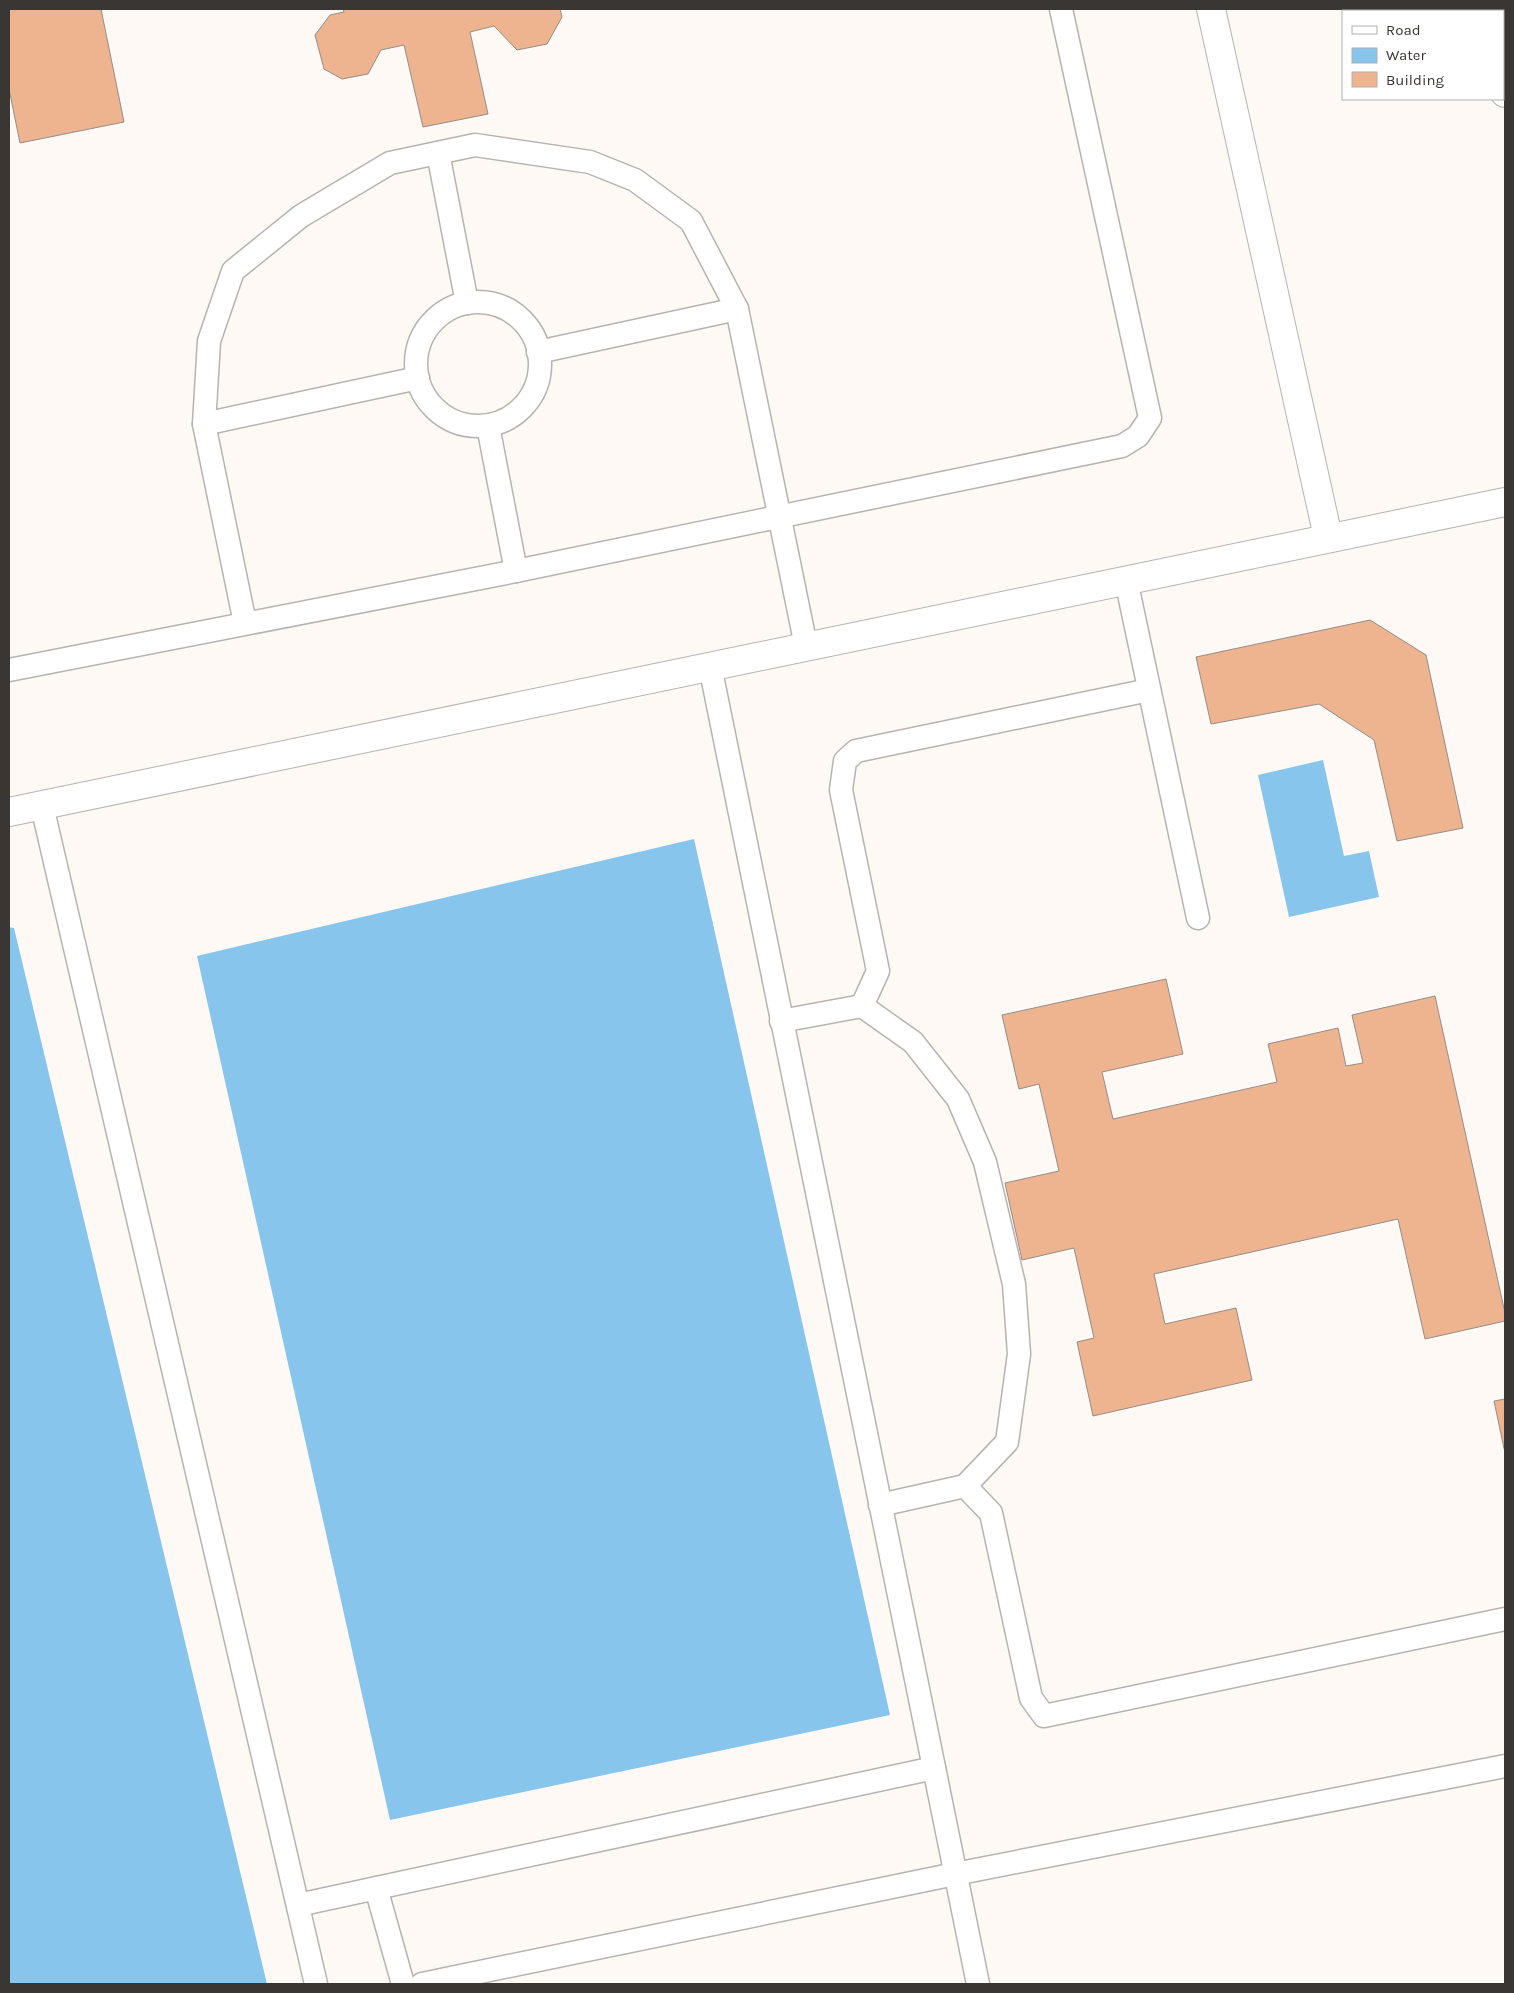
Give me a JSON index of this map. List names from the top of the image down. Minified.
{"legend":["Road","Water","Building"]}
